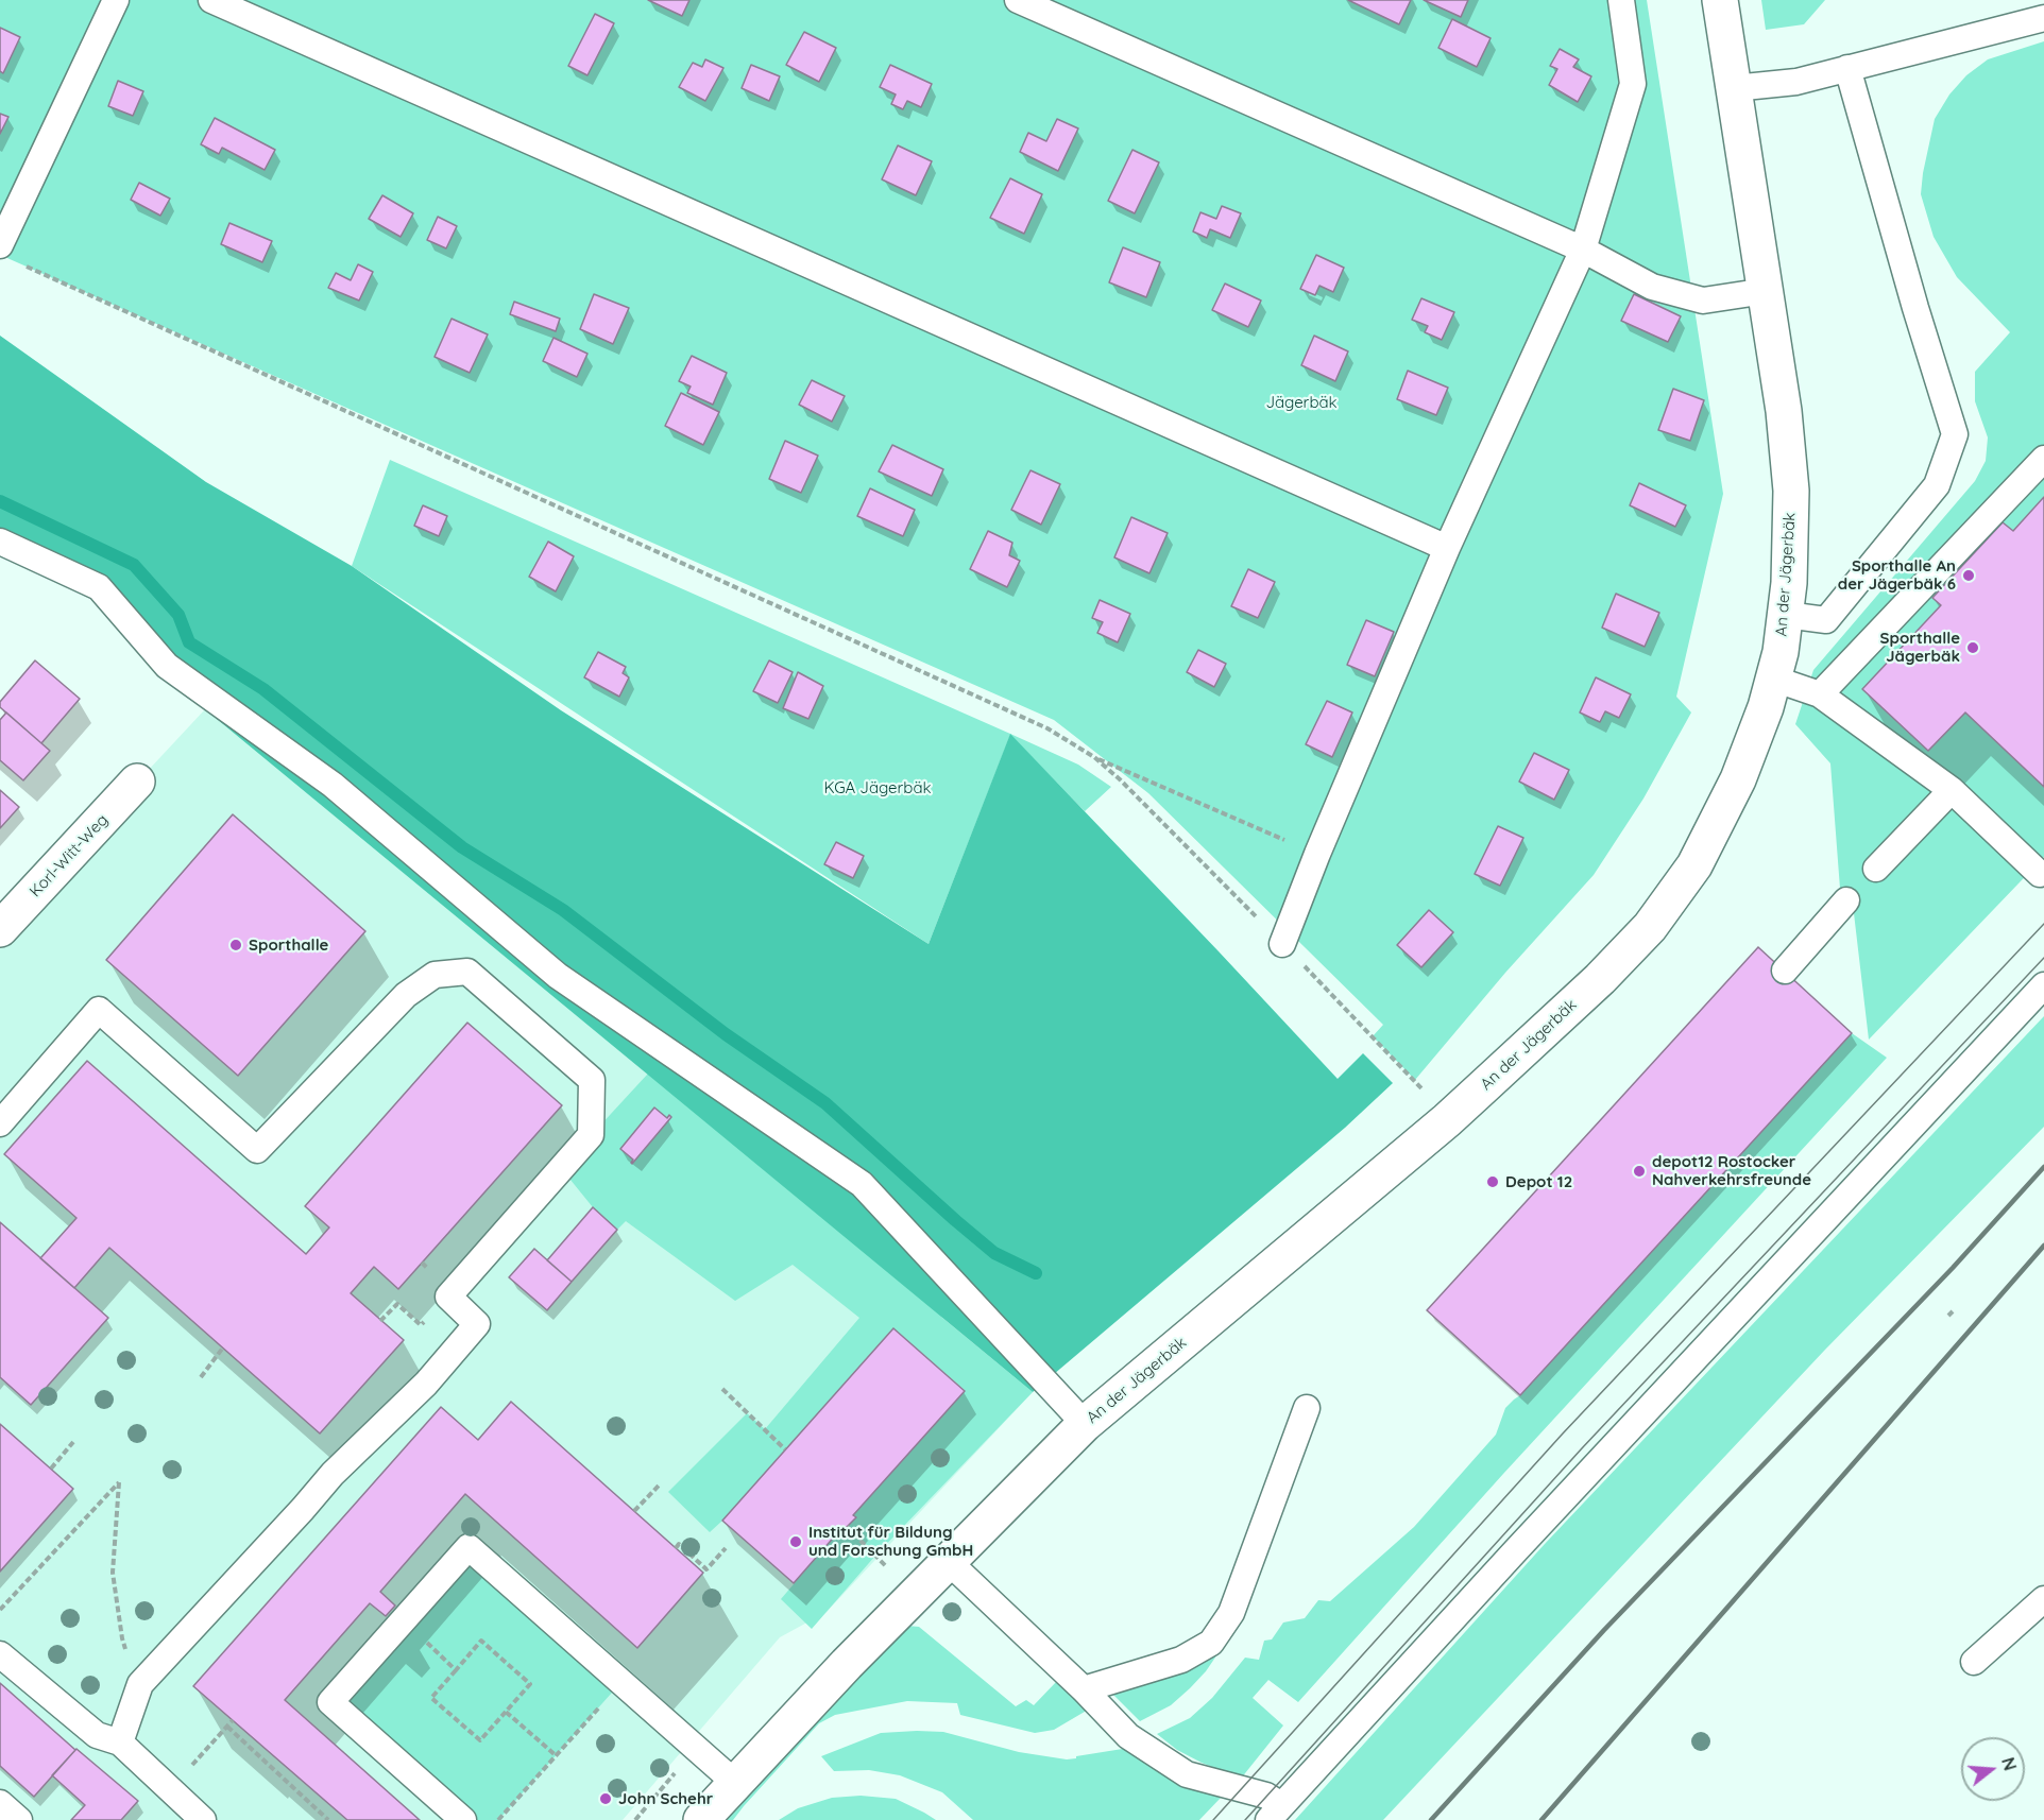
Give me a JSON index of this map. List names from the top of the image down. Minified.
{"streets":{"street":["An der Jägerbäk","Korl-Witt-Weg"]},"parks":["Jägerbäk","KGA Jägerbäk"],"places":["Sporthalle An der Jägerbäk 6","Sporthalle Jägerbäk","Sporthalle","depot12 Rostocker Nahverkehrsfreunde","Depot 12","Institut für Bildung und Forschung GmbH","John Schehr"],"north":"right"}
